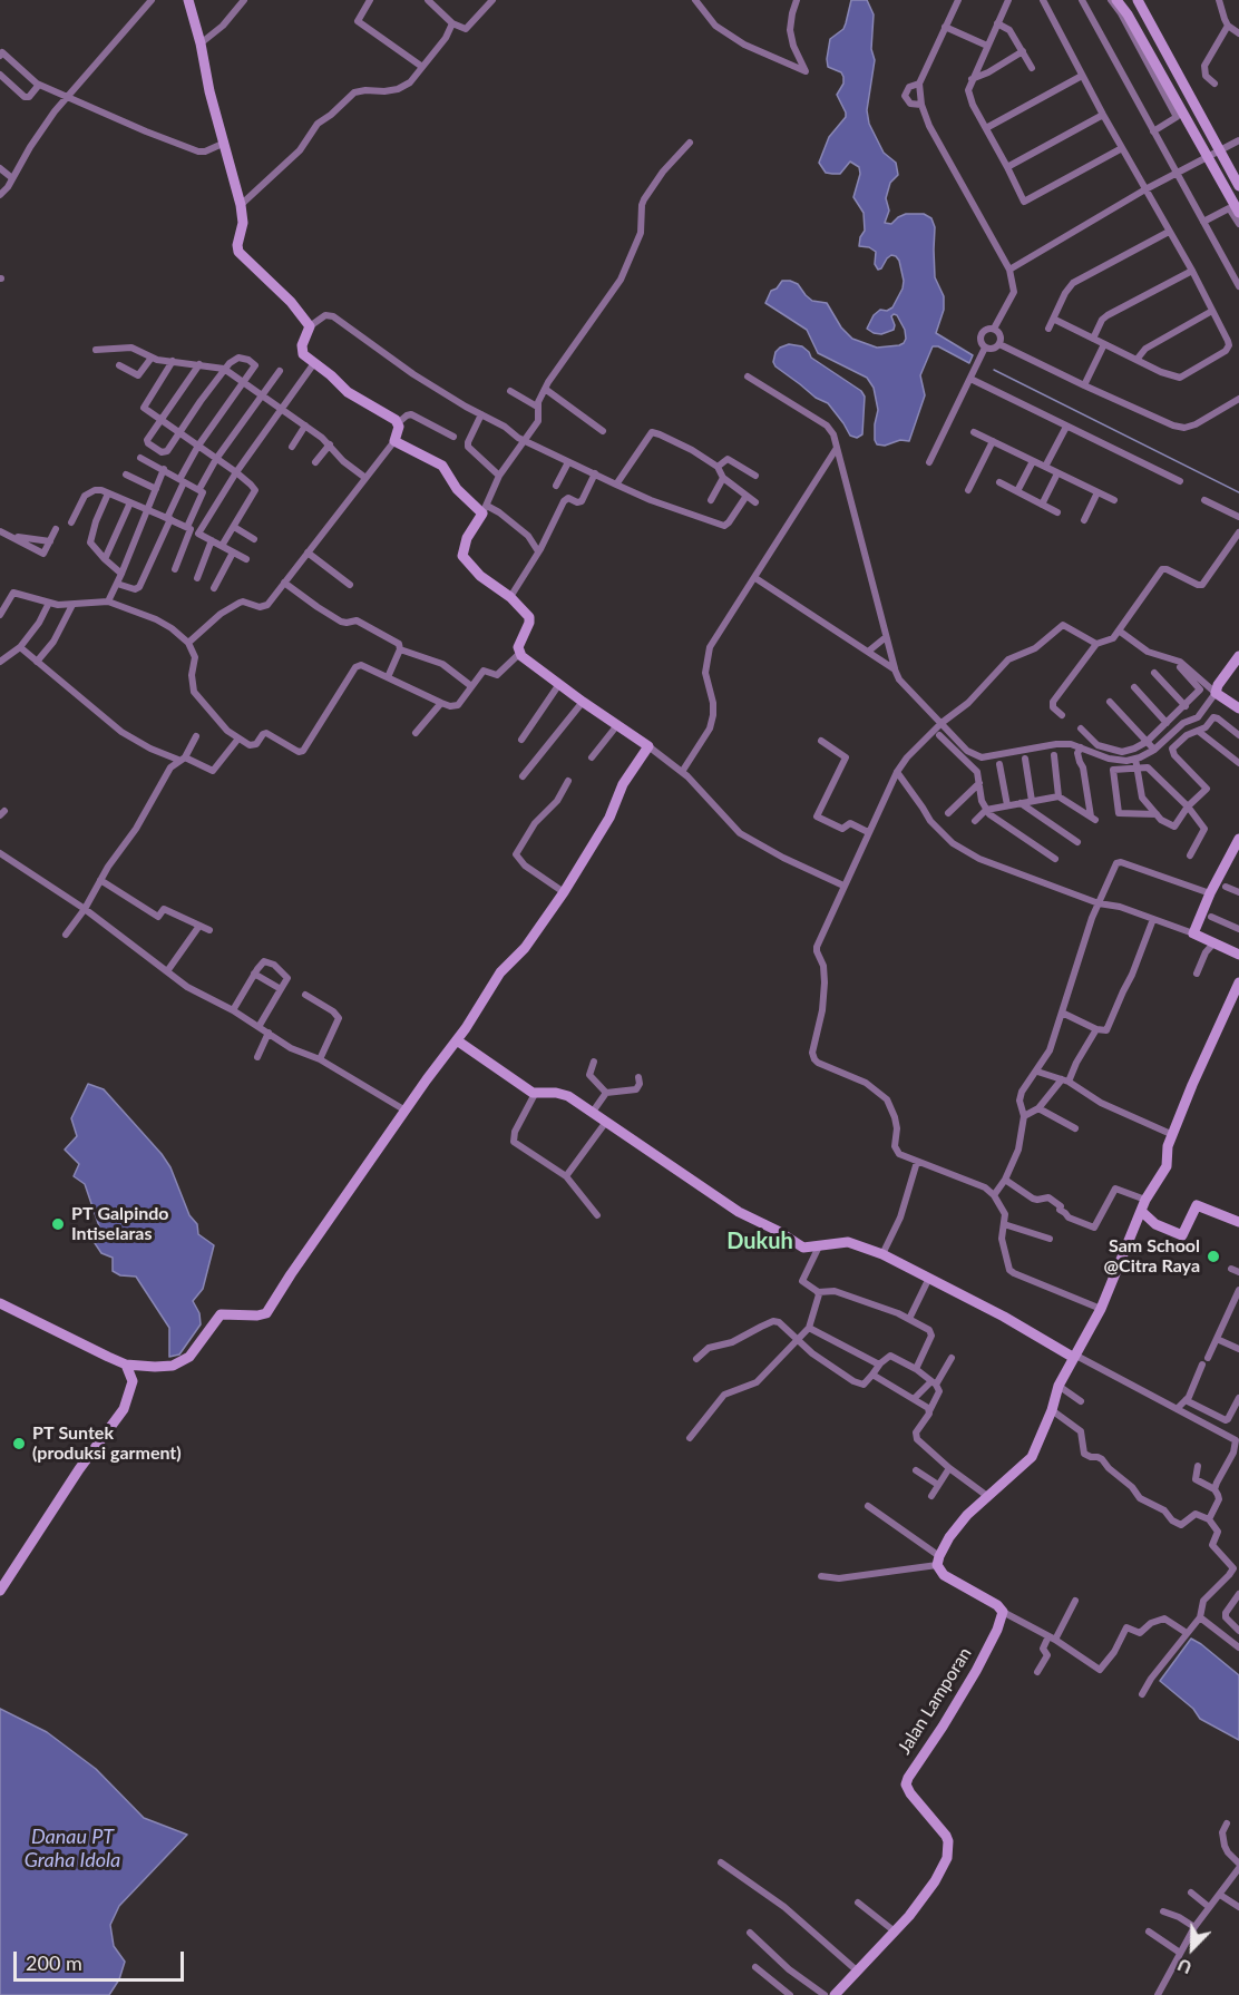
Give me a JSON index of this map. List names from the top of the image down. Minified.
{"streets":{"street":["Jalan Lamporan"]},"districts":["Dukuh"],"water":["Danau PT Graha Idola"],"places":["PT Galpindo Intiselaras","Sam School @Citra Raya","PT Suntek (produksi garment)"],"scale_bar":"200 m","north":"bottom left"}
